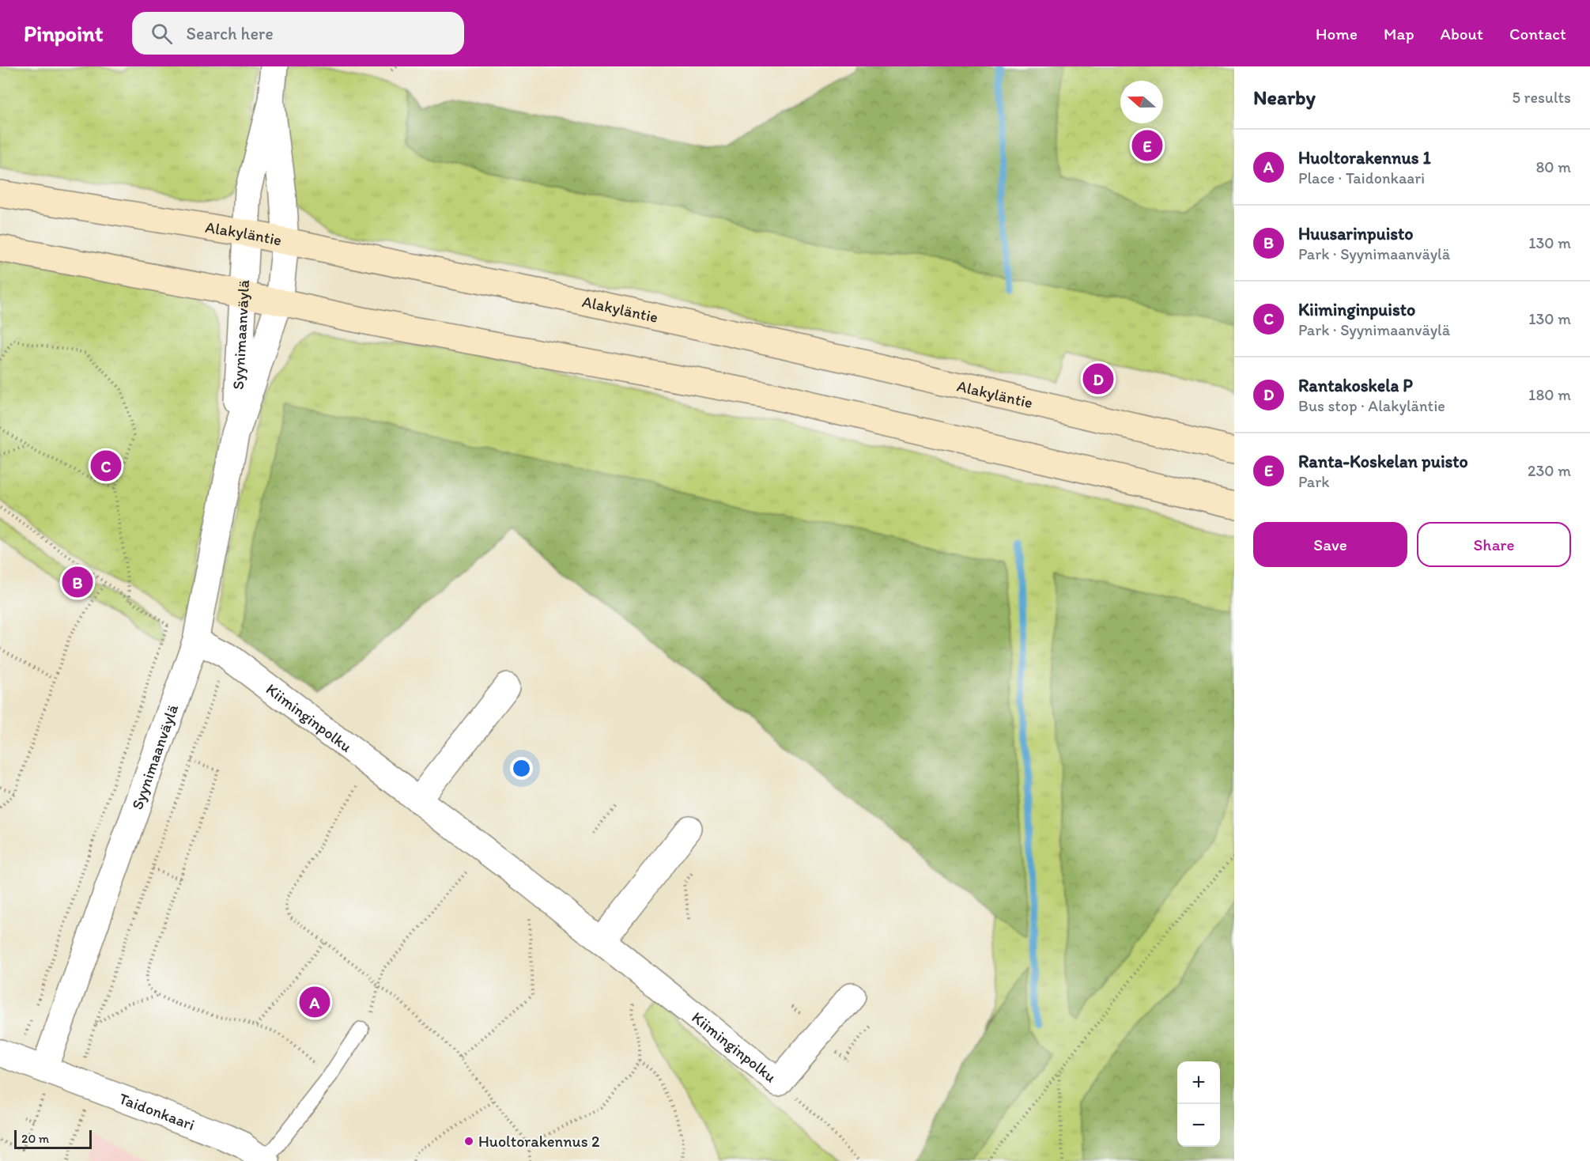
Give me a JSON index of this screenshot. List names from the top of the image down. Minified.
{"streets":{"main road":["Alakyläntie"],"street":["Syynimaanväylä","Kiiminginpolku","Taidonkaari"]},"crossings":[["Alakyläntie","Syynimaanväylä"],["Syynimaanväylä","Kiiminginpolku"],["Syynimaanväylä","Taidonkaari"]],"places":["Huoltorakennus 2"],"scale_bar":"20 m","north":"left","page":{"header":"Pinpoint","search":"Search here","nav":["Home","Map","About","Contact"],"heading":["Nearby","5 results"],"pins":["E","D","C","B","A"],"list":[{"mark":"A","name":"Huoltorakennus 1","note":"Place · Taidonkaari","value":"80 m"},{"mark":"B","name":"Huusarinpuisto","note":"Park · Syynimaanväylä","value":"130 m"},{"mark":"C","name":"Kiiminginpuisto","note":"Park · Syynimaanväylä","value":"130 m"},{"mark":"D","name":"Rantakoskela P","note":"Bus stop · Alakyläntie","value":"180 m"},{"mark":"E","name":"Ranta-Koskelan puisto","note":"Park","value":"230 m"}],"buttons":["Save","Share"],"map_buttons":["+","−"],"scale":"20 m"}}
